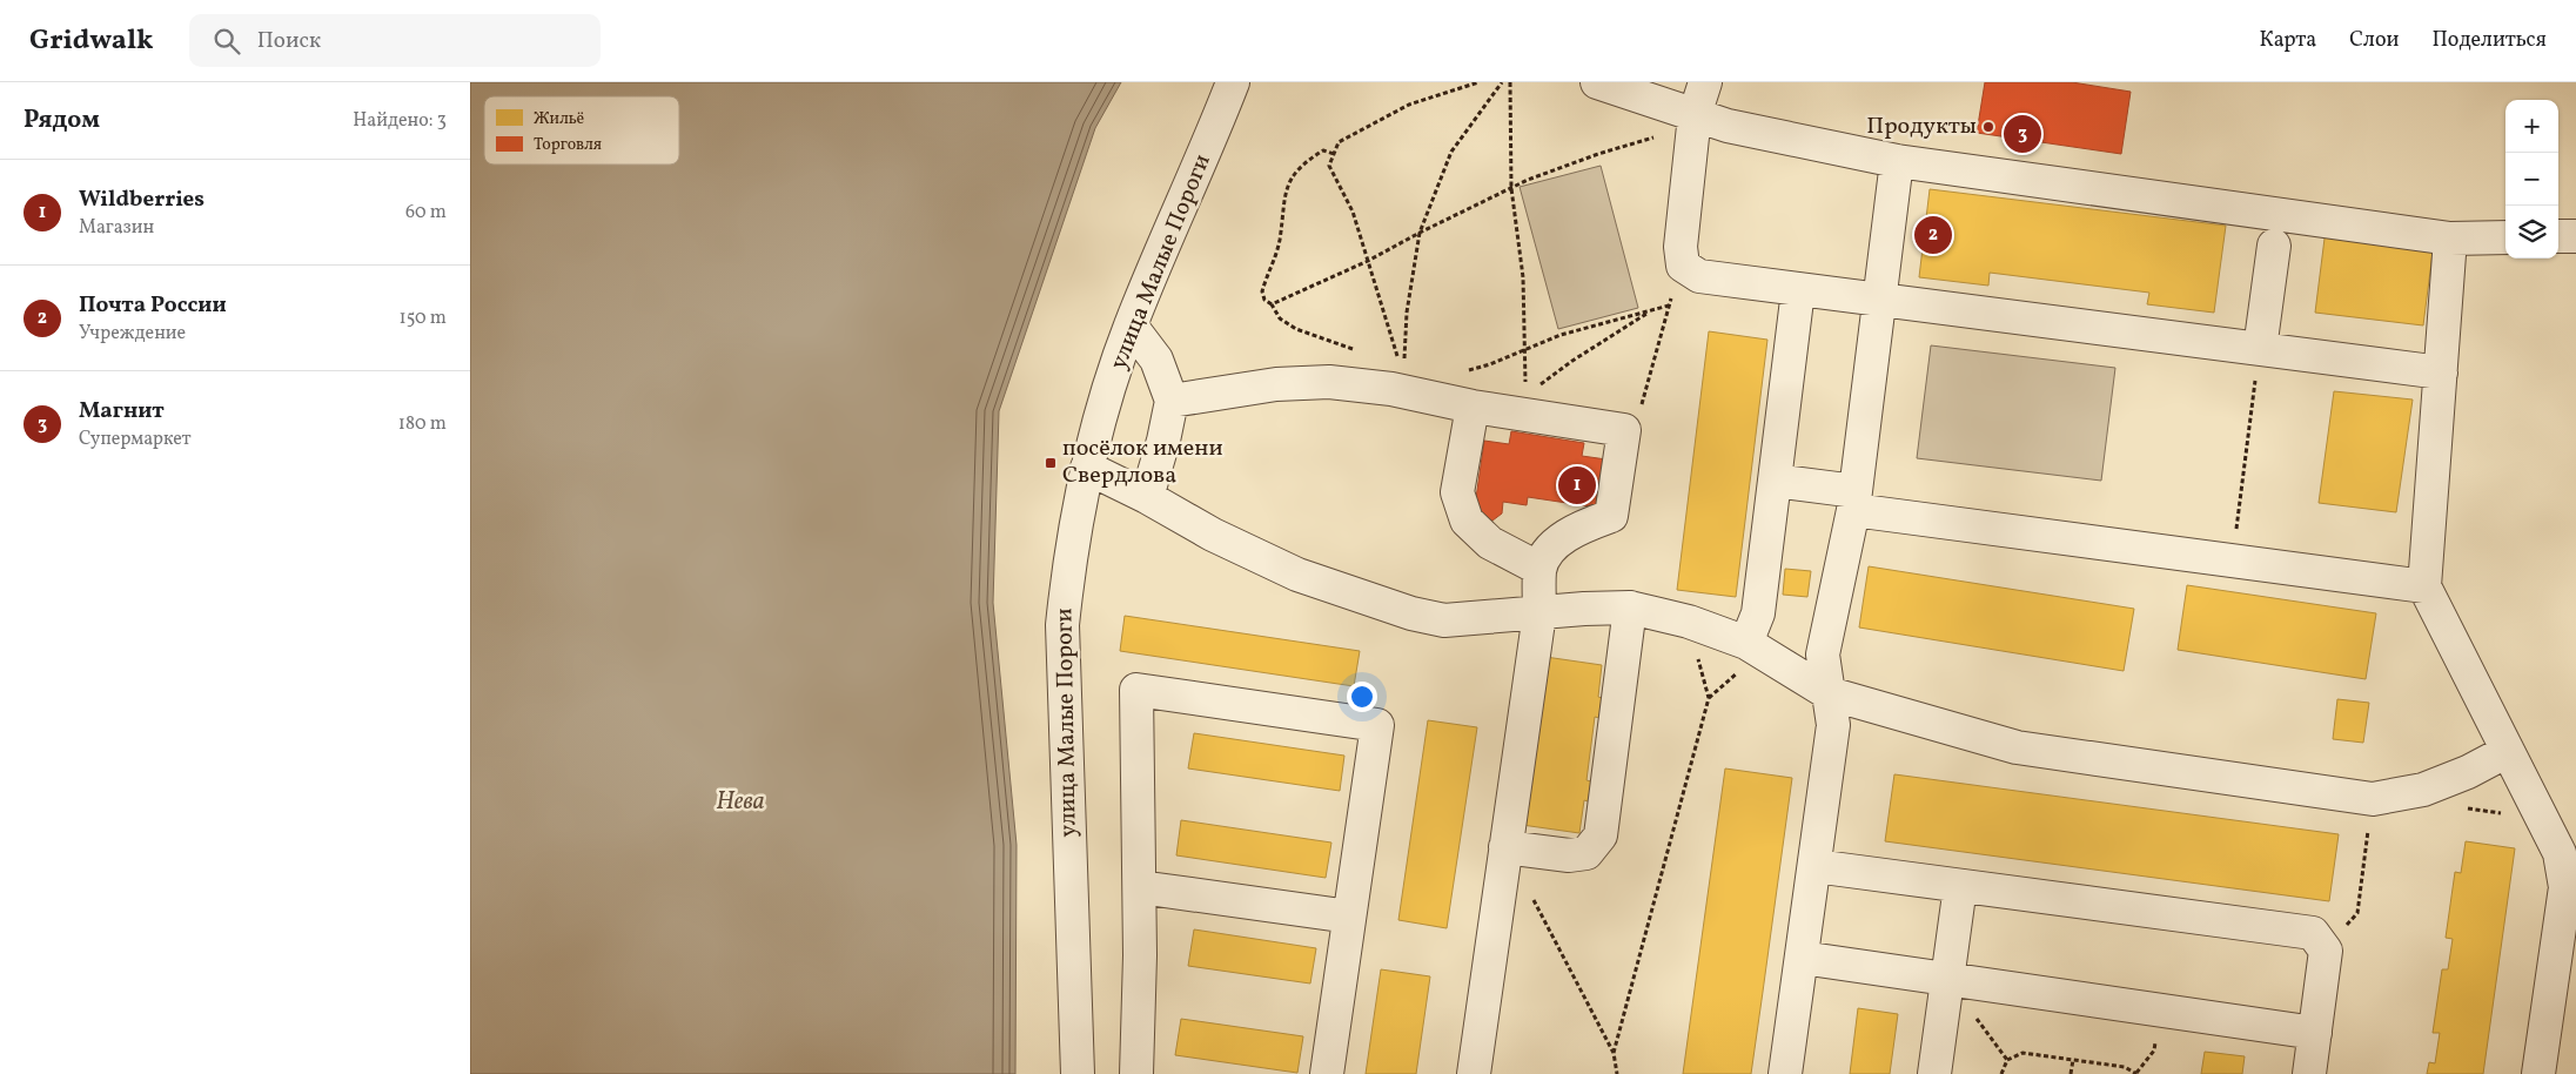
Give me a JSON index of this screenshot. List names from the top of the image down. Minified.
{"streets":{"street":["улица Малые Пороги"]},"water":["Нева"],"places":{"other":["Продукты"],"transit":["посёлок имени Свердлова"]},"legend":["Жильё","Торговля"],"page":{"header":"Gridwalk","search":"Поиск","nav":["Карта","Слои","Поделиться"],"heading":["Рядом","Найдено: 3"],"map_buttons":["+","−"],"pins":["3","2","1"],"list":[{"mark":"1","name":"Wildberries","note":"Магазин","value":"60 m"},{"mark":"2","name":"Почта России","note":"Учреждение","value":"150 m"},{"mark":"3","name":"Магнит","note":"Супермаркет","value":"180 m"}]}}
